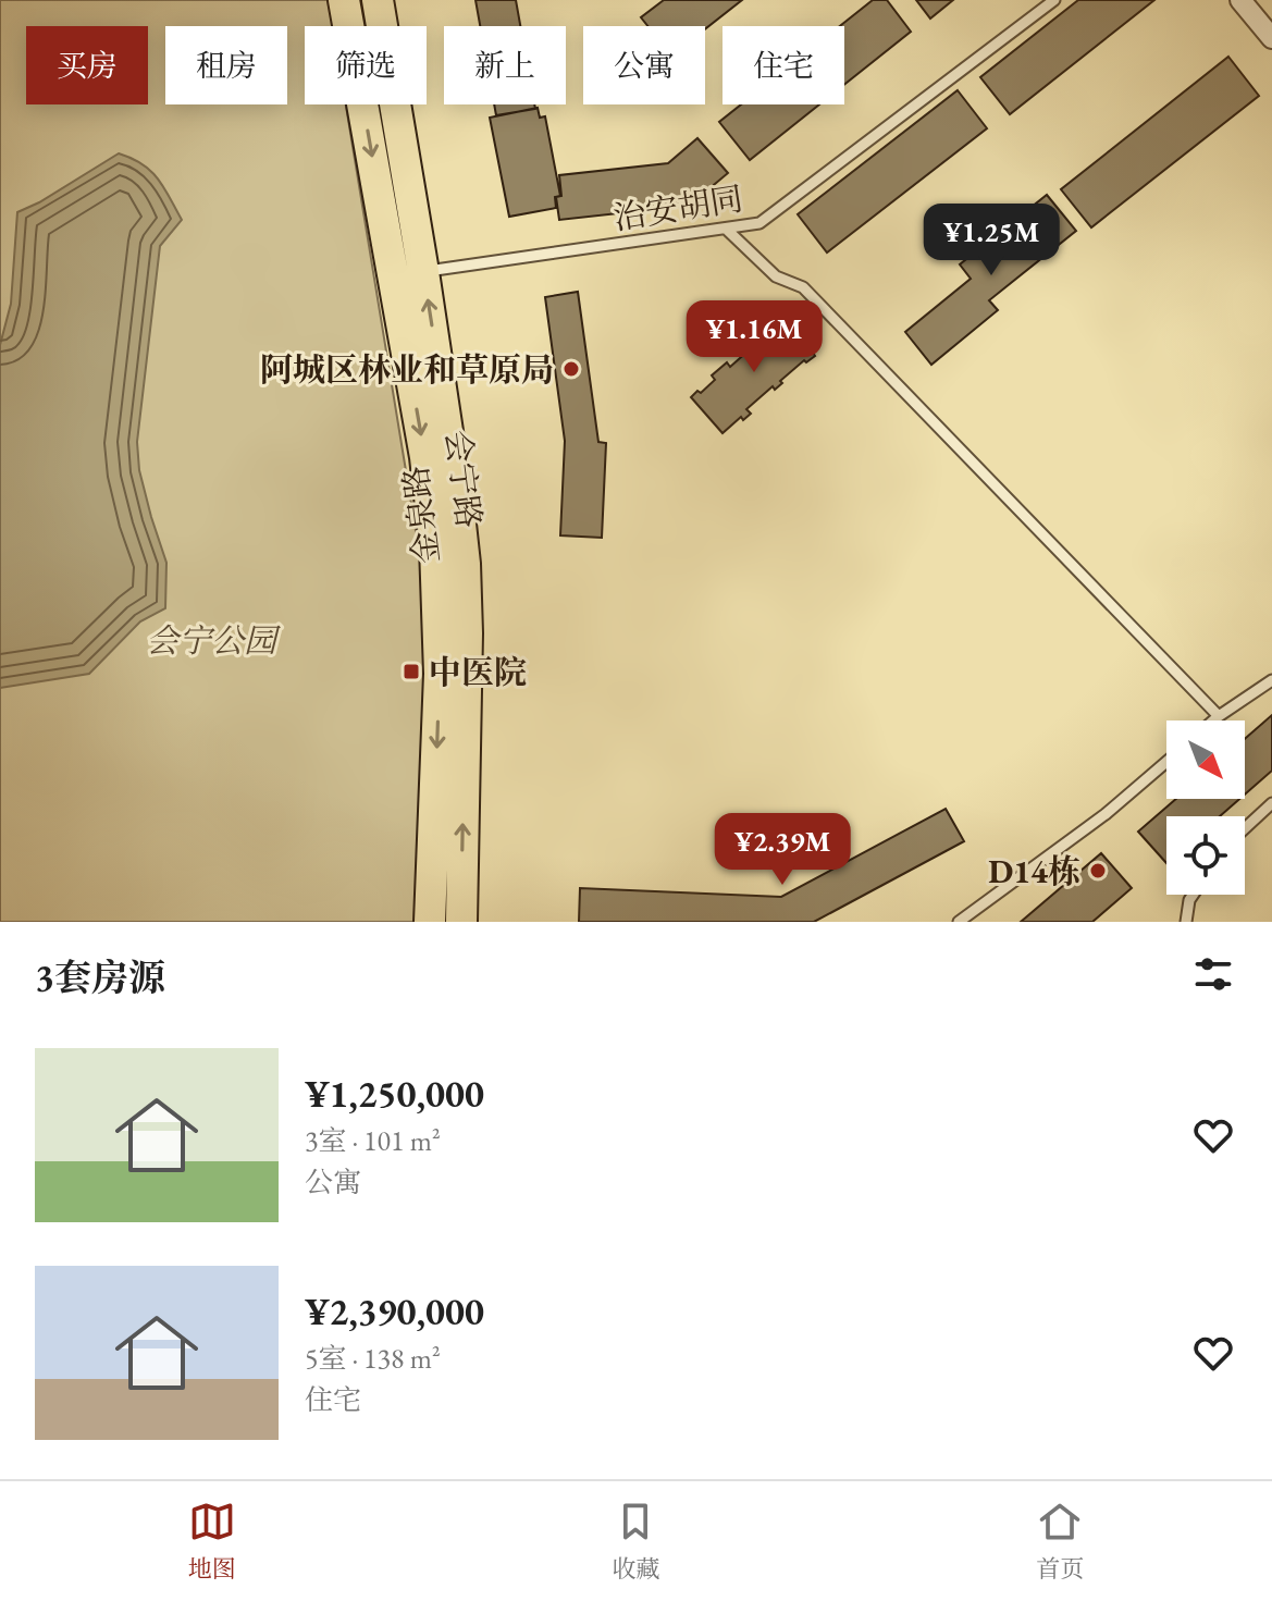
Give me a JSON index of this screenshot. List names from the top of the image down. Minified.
{"streets":{"main road":["会宁路","金泉路"],"lane":["治安胡同"]},"crossings":[["治安胡同","会宁路"],["治安胡同","金泉路"],["会宁路","金泉路"]],"one_way":["会宁路","金泉路"],"parks":["会宁公园"],"places":{"other":["阿城区林业和草原局","D14栋"],"transit":["中医院"]},"north":"bottom right","page":{"chip":["买房","租房","筛选","新上","公寓","住宅"],"price":["¥1.25M","¥1.16M","¥2.39M"],"heading":"3套房源","list":[{"name":"¥1,250,000","note":"3室 · 101 m² · 公寓"},{"name":"¥2,390,000","note":"5室 · 138 m² · 住宅"}],"tabs":["地图","收藏","首页"]}}
